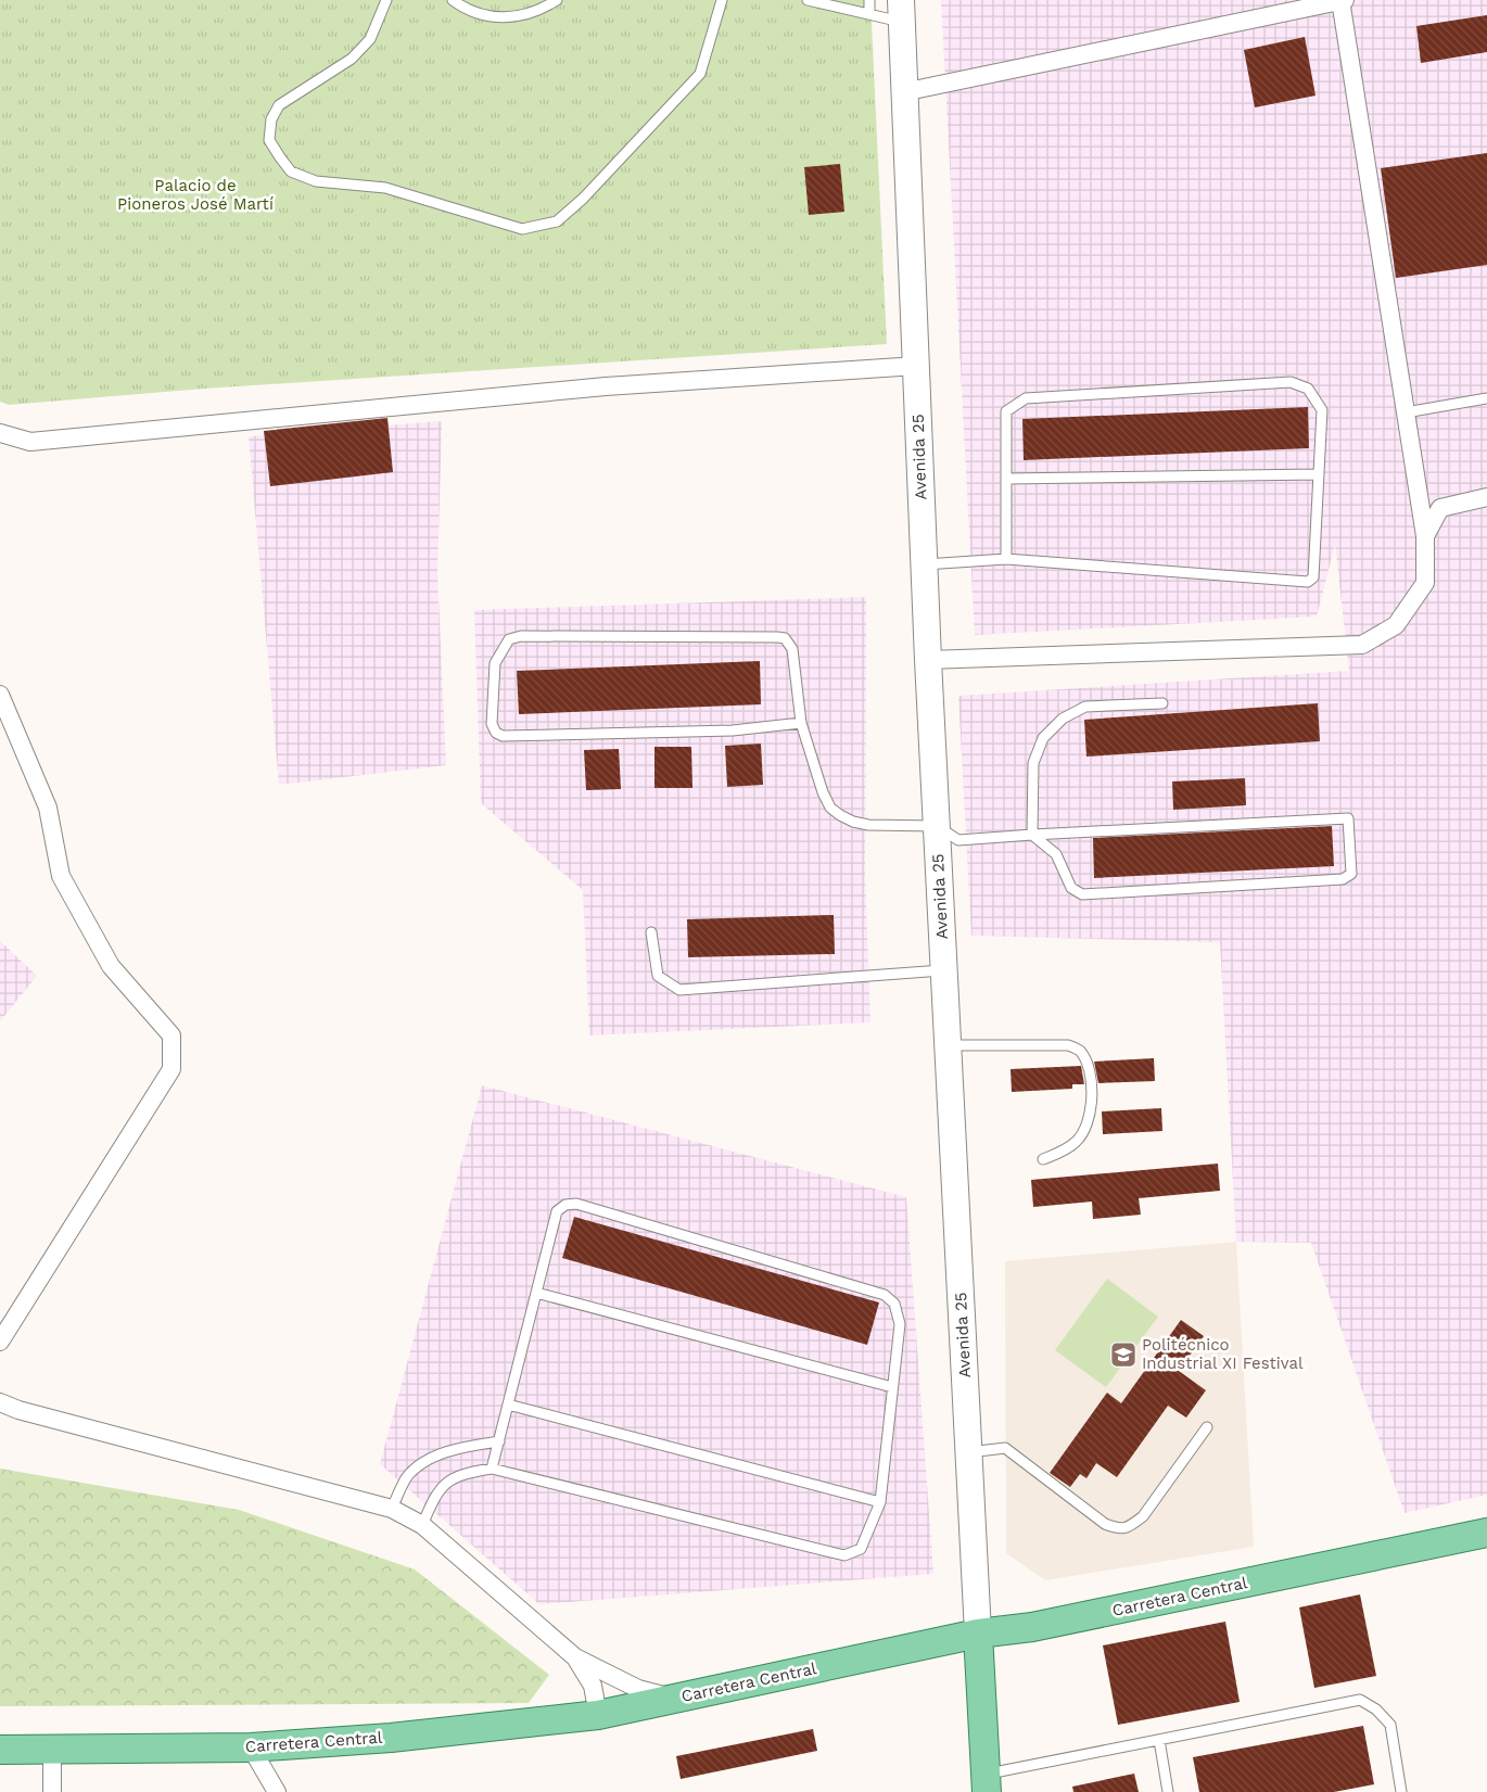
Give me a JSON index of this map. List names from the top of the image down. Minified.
{"streets":{"main road":["Avenida 25","Carretera Central"]},"crossings":[["Avenida 25","Carretera Central"]],"parks":["Palacio de Pioneros José Martí"],"places":{"school or university":["Politécnico Industrial XI Festival"]}}
